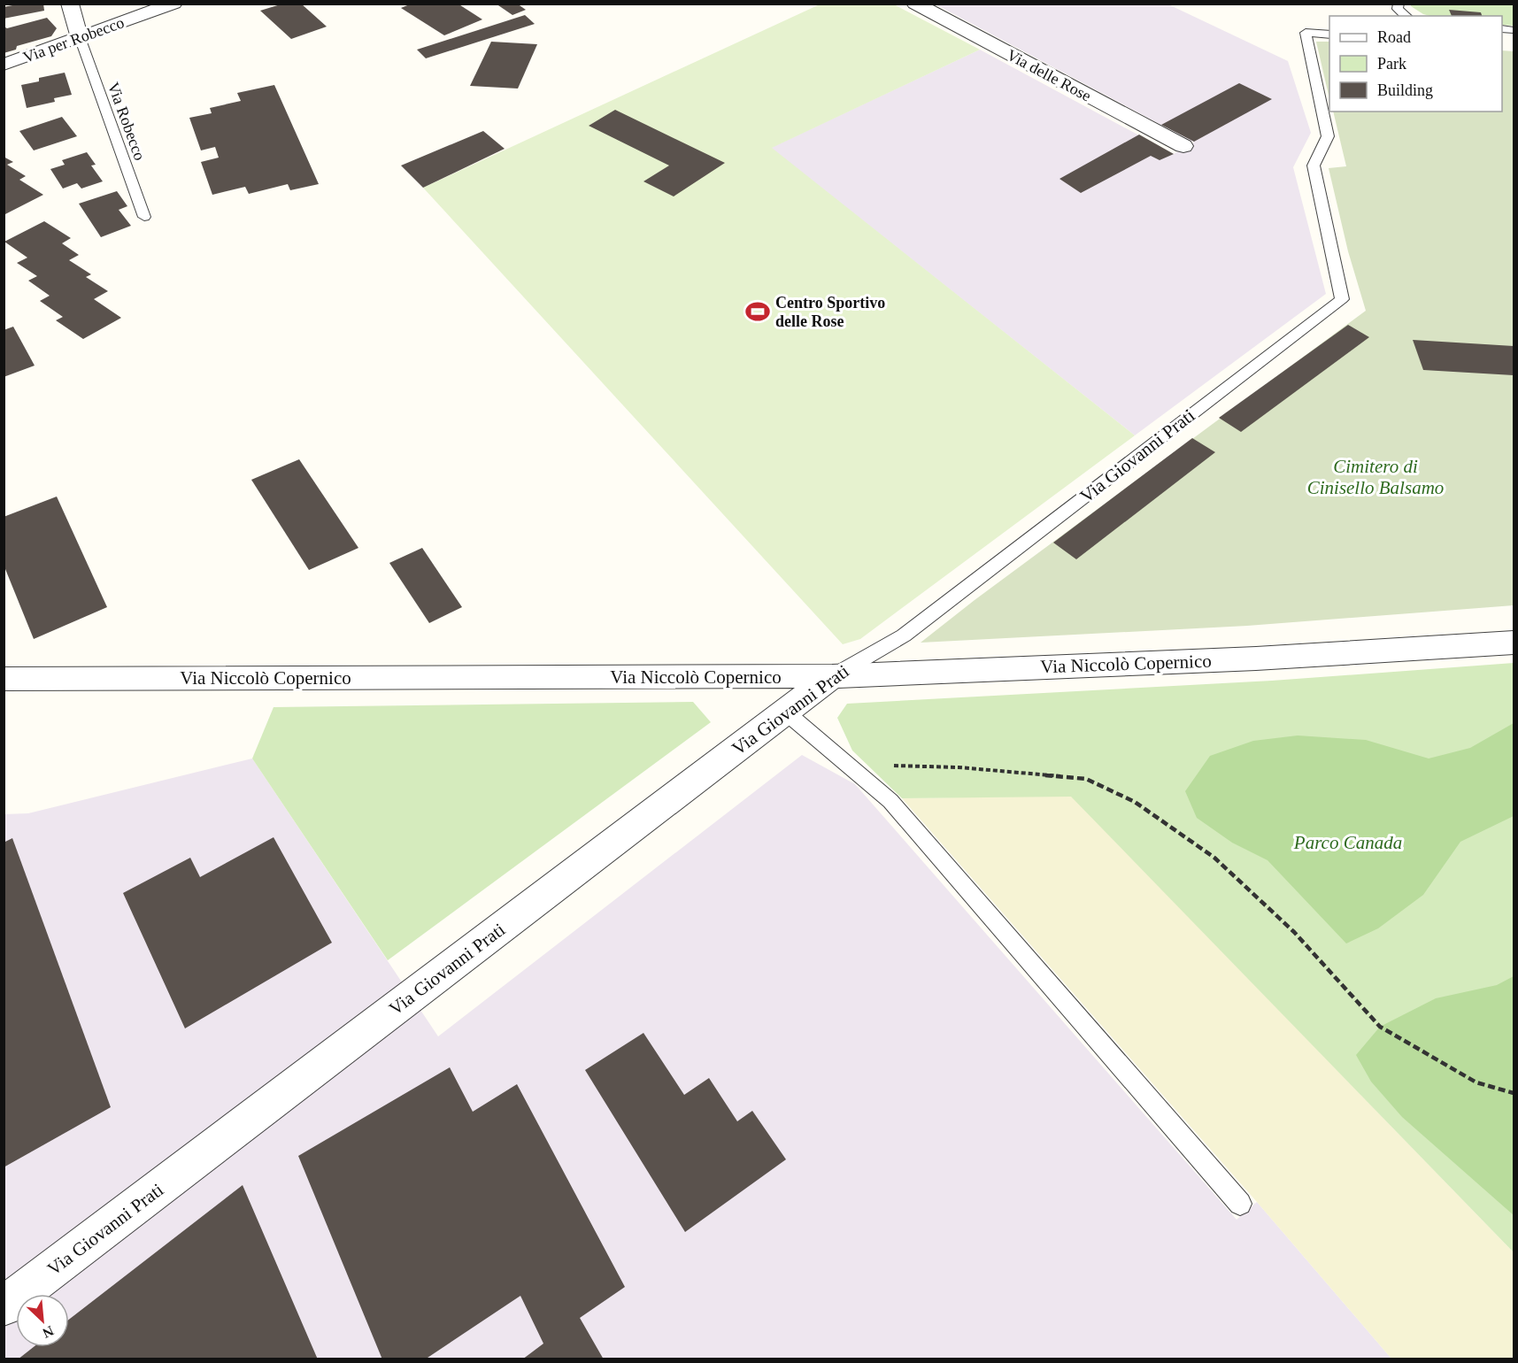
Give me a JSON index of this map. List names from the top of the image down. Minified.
{"streets":{"street":["Via per Robecco","Via delle Rose","Via Giovanni Prati","Via Niccolò Copernico"],"lane":["Via Robecco"]},"crossings":[["Via per Robecco","Via Robecco"],["Via Giovanni Prati","Via Niccolò Copernico"]],"parks":["Cimitero di Cinisello Balsamo","Parco Canada"],"places":{"sports":["Centro Sportivo delle Rose"]},"legend":["Road","Park","Building"],"north":"bottom right"}
